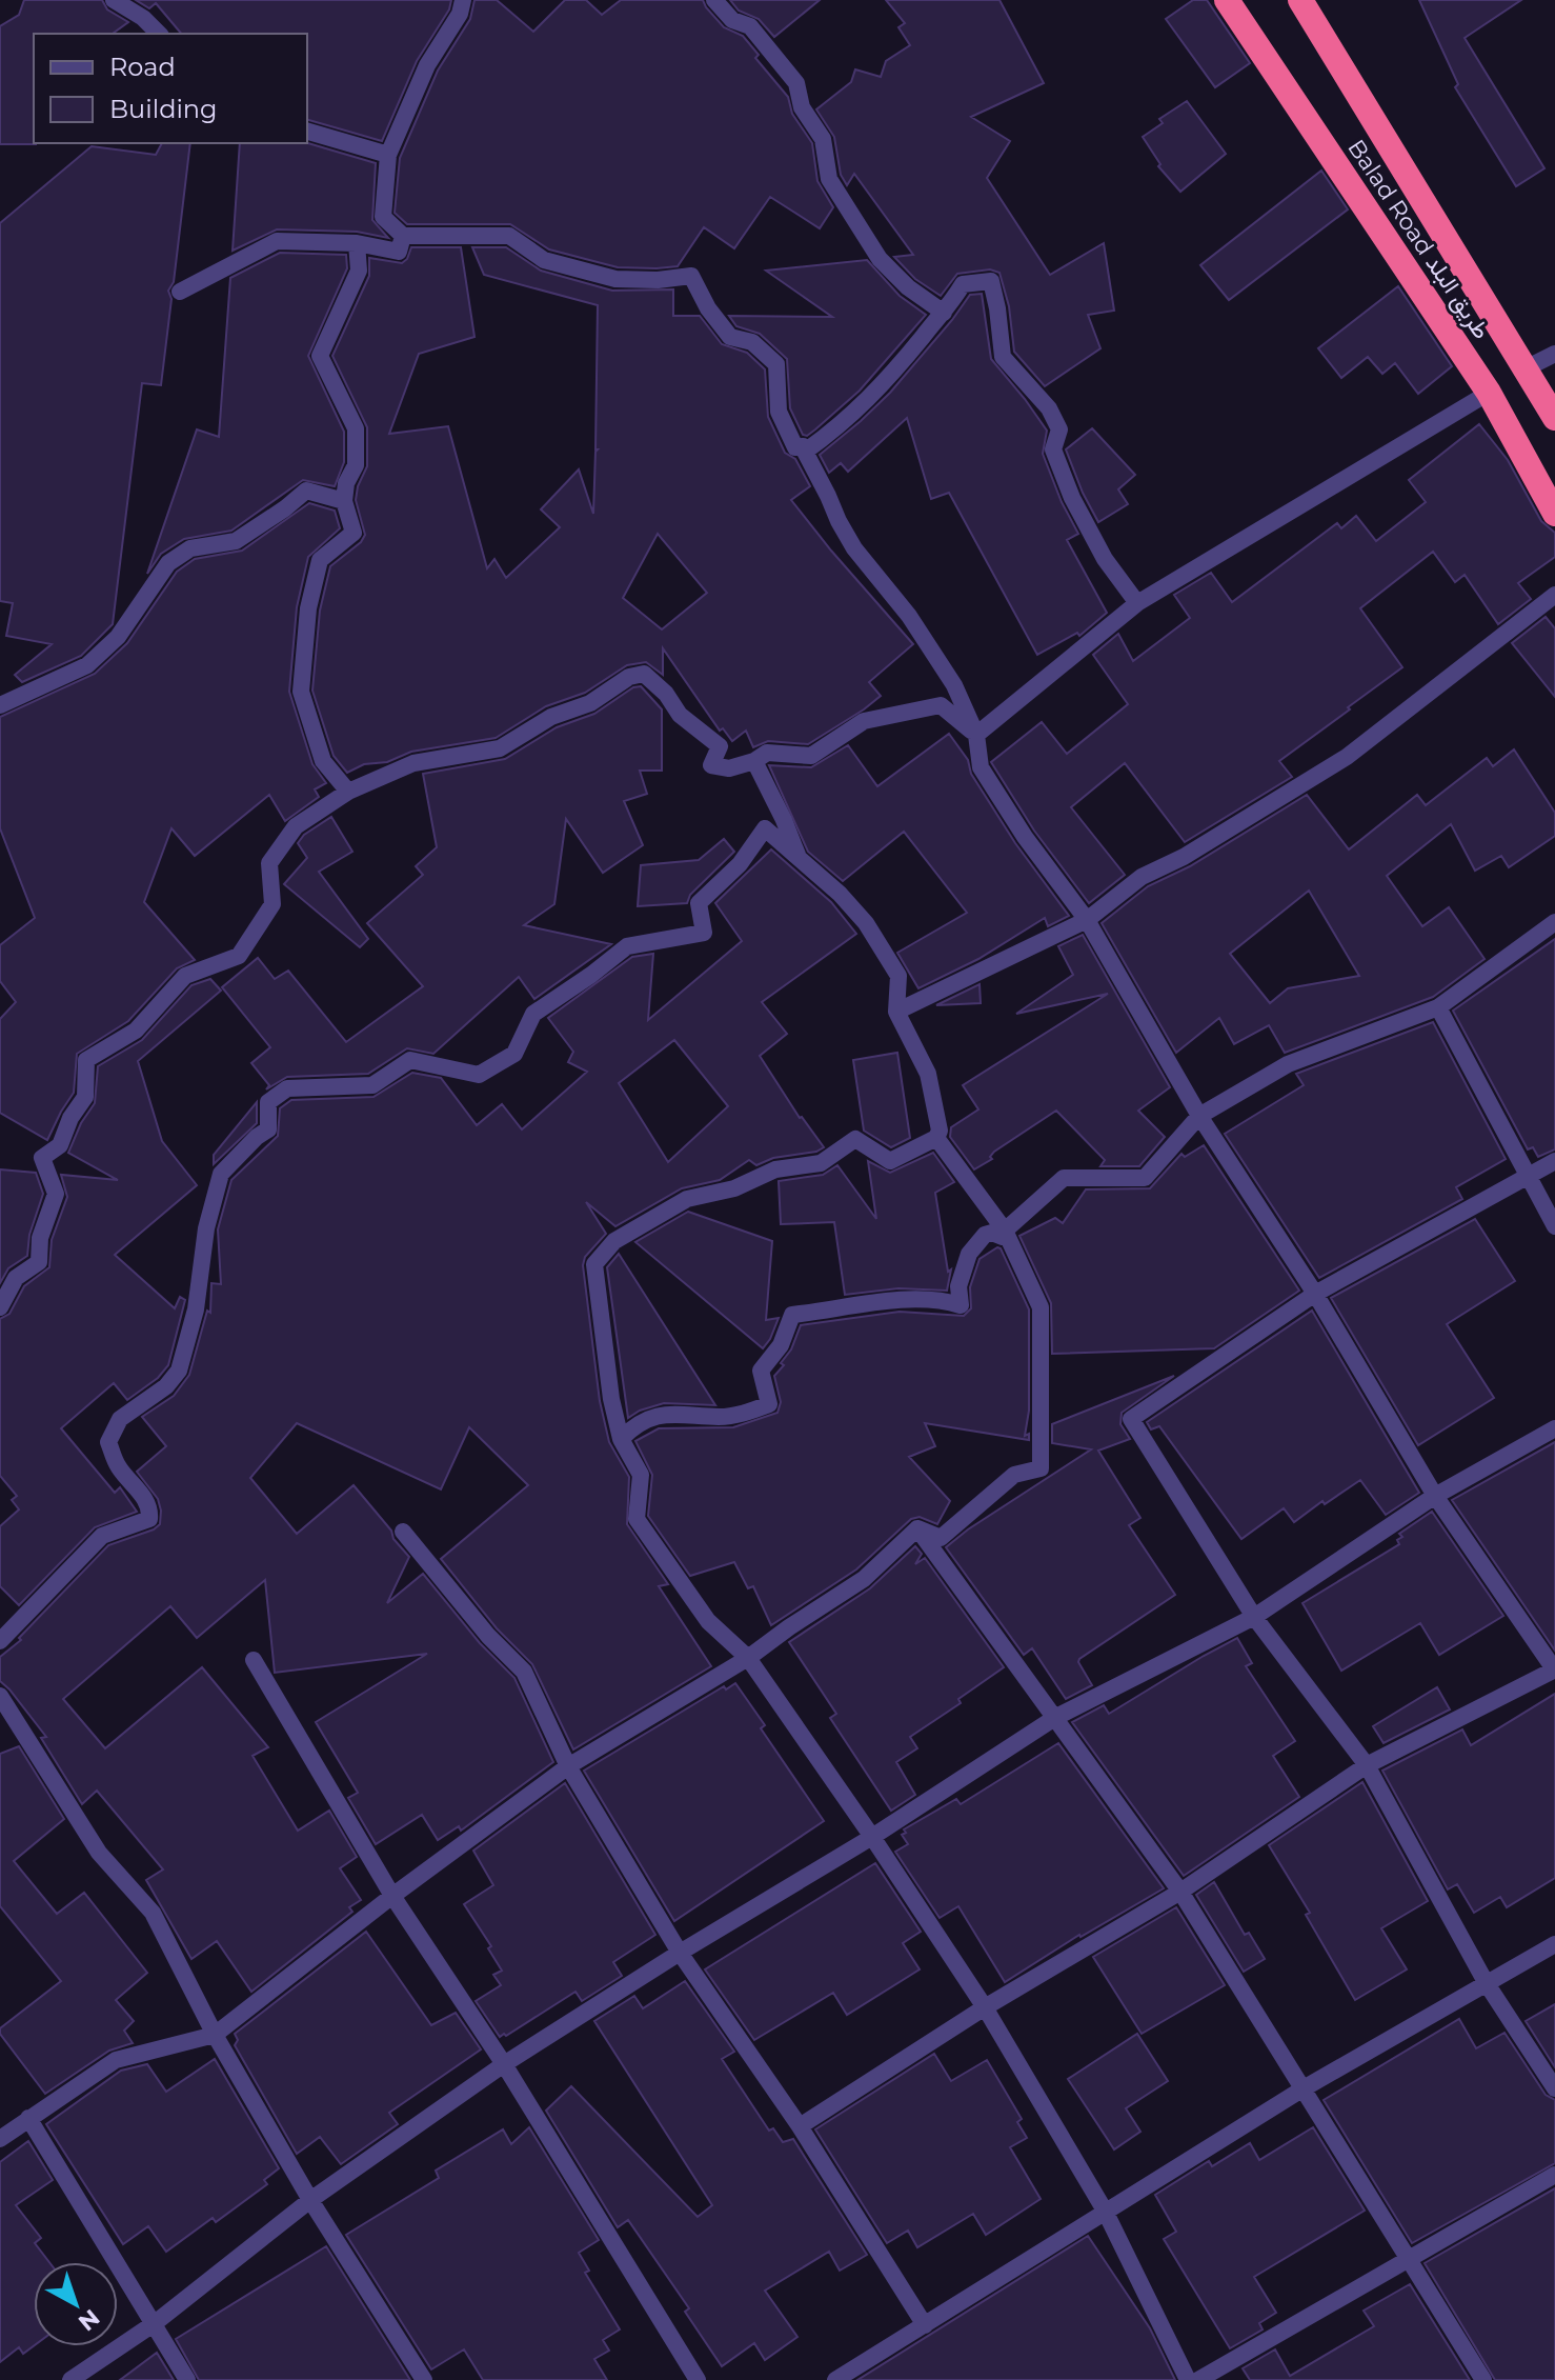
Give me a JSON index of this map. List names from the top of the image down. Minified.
{"streets":{"highway":["Balad Road طريق البلد"]},"legend":["Road","Building"],"north":"bottom right"}
